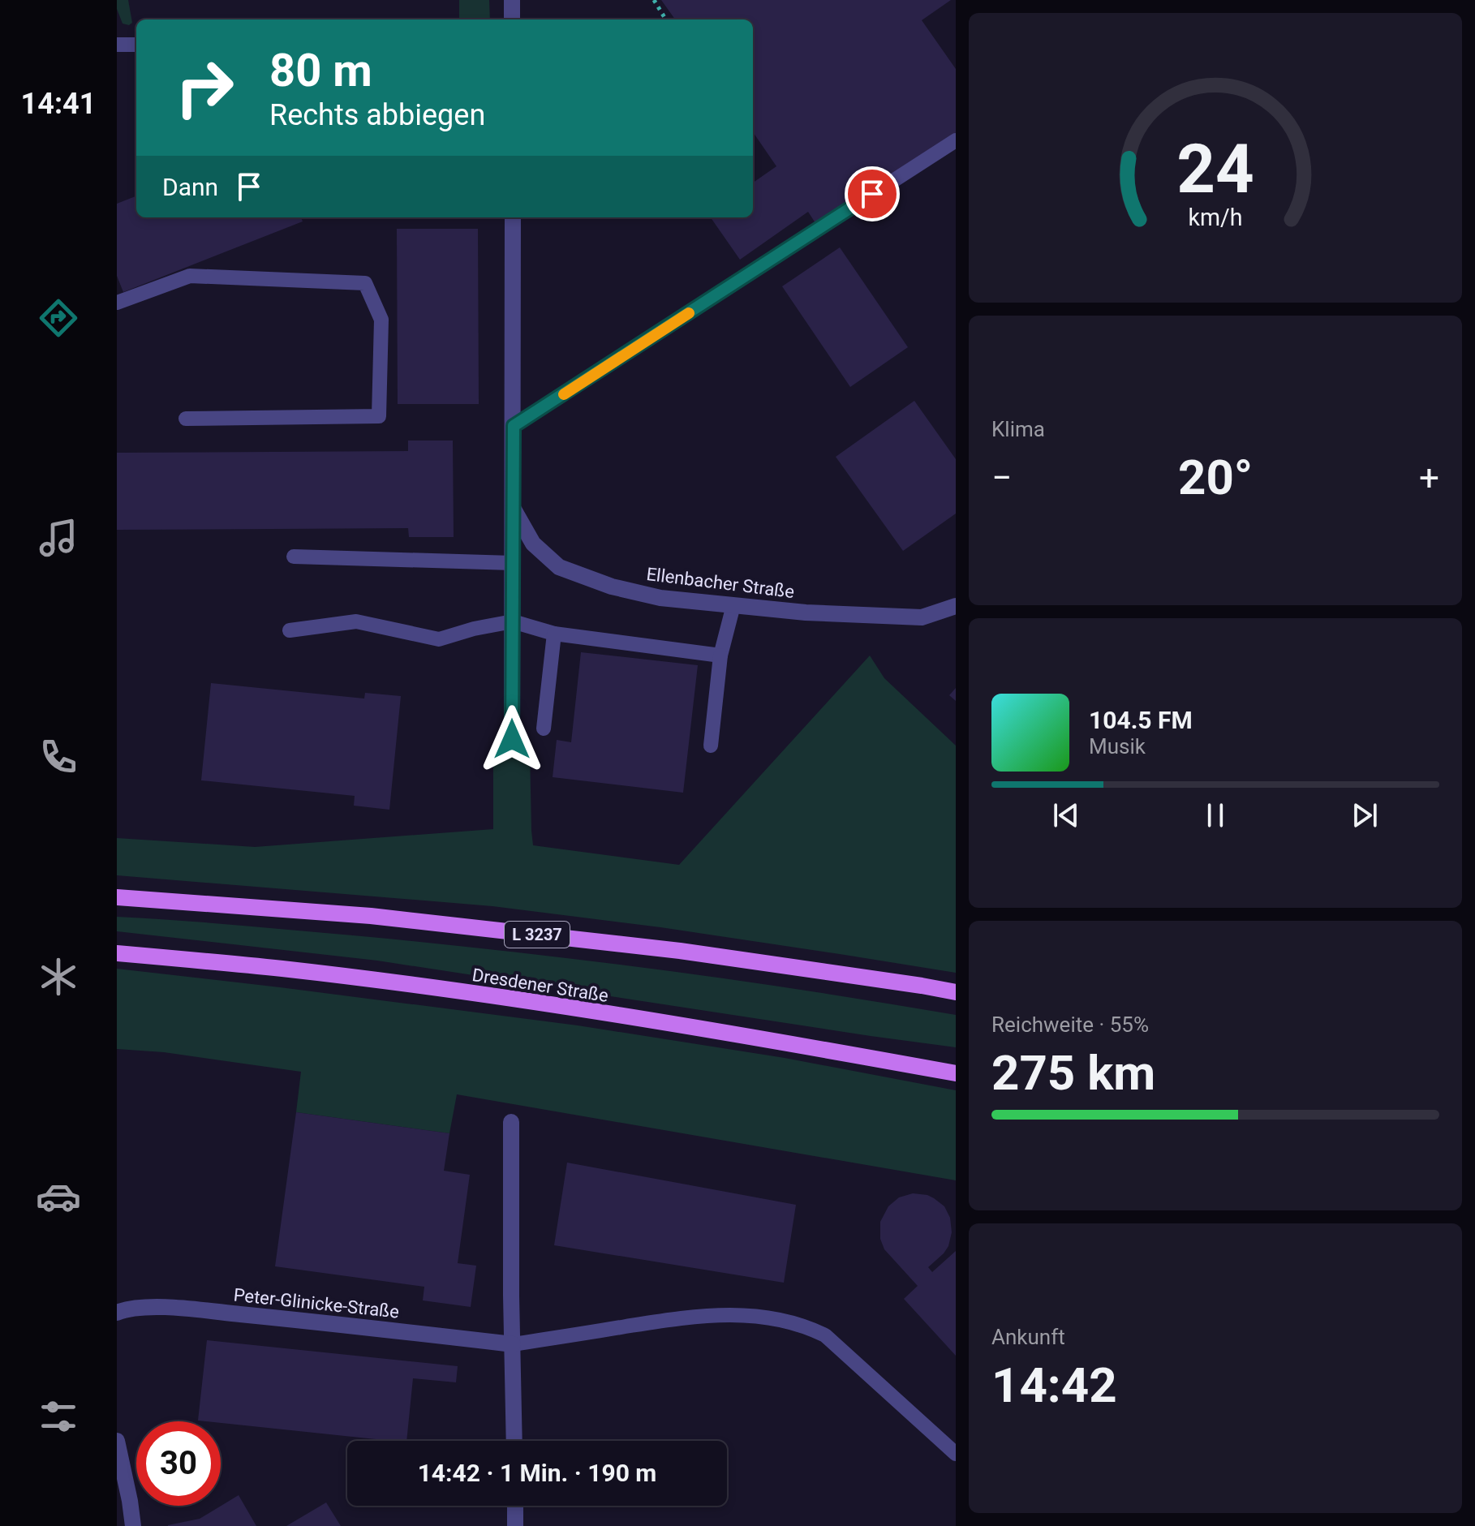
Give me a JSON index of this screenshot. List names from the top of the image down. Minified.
{"streets":{"main road":["L 3237","Dresdener Straße"],"street":["Ellenbacher Straße","Peter-Glinicke-Straße"]},"page":{"tabs":"14:41","turn":["80 m","Rechts abbiegen"],"then":"Dann","tile":["Klima",["Reichweite · 55%","275 km"],["Ankunft","14:42"]],"heat":["−","20°","+"],"song":["104.5 FM","Musik"],"limit":"30","trip":"14:42 · 1 Min. · 190 m","gauge":["24","km/h"]}}
